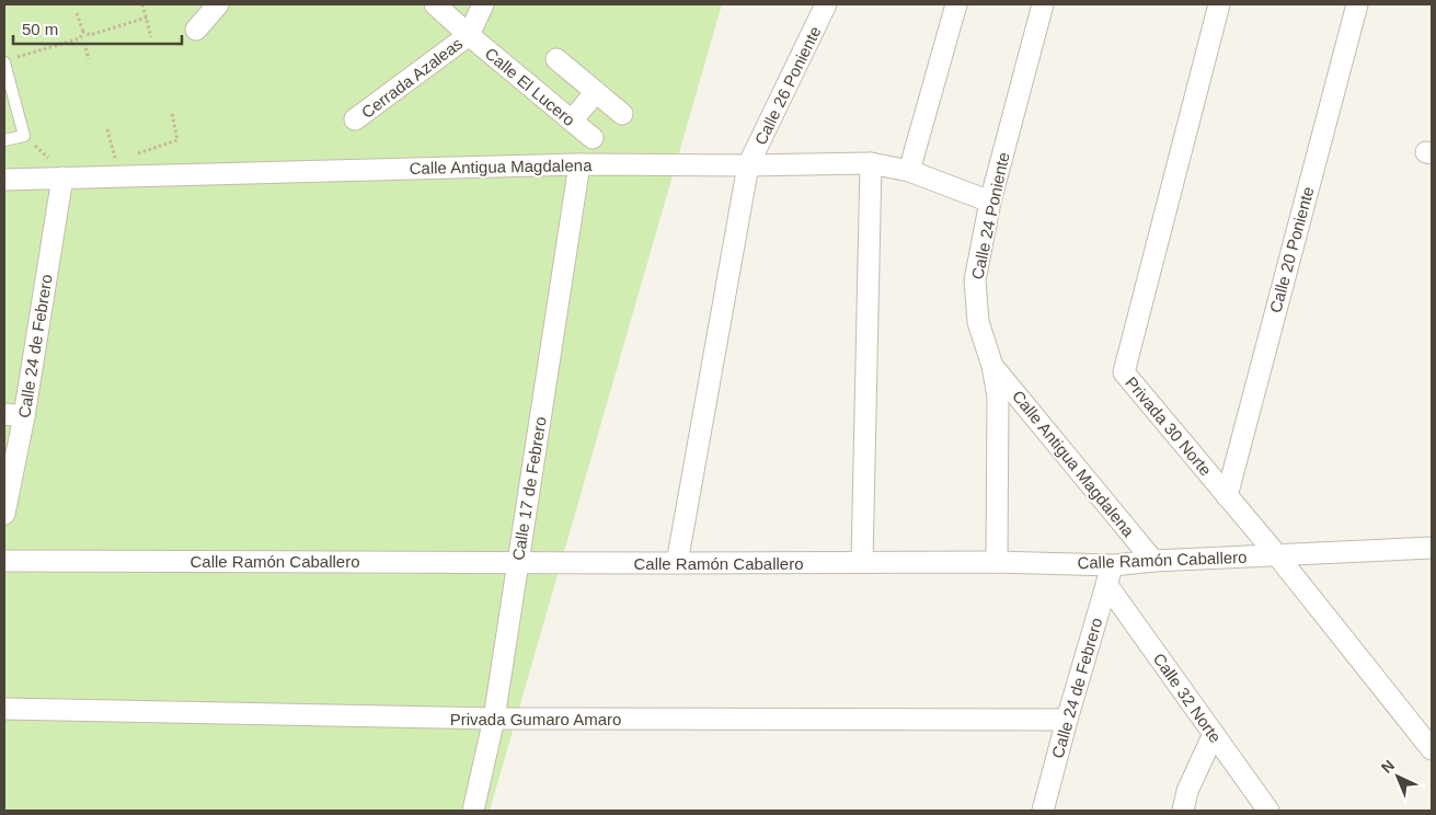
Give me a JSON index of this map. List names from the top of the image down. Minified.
{"streets":{"street":["Cerrada Azaleas","Calle 26 Poniente","Calle El Lucero","Calle Antigua Magdalena","Calle 24 Poniente","Calle 20 Poniente","Calle 24 de Febrero","Privada 30 Norte","Calle 17 de Febrero","Calle Ramón Caballero","Calle 32 Norte","Privada Gumaro Amaro"]},"crossings":[["Cerrada Azaleas","Calle El Lucero"],["Calle 26 Poniente","Calle Antigua Magdalena"],["Calle 26 Poniente","Calle Ramón Caballero"],["Calle Antigua Magdalena","Calle 24 Poniente"],["Calle Antigua Magdalena","Calle 24 de Febrero"],["Calle Antigua Magdalena","Calle 17 de Febrero"],["Calle Antigua Magdalena","Calle Ramón Caballero"],["Calle 24 Poniente","Calle Ramón Caballero"],["Calle 20 Poniente","Privada 30 Norte"],["Calle 24 de Febrero","Calle Ramón Caballero"],["Calle 24 de Febrero","Calle 32 Norte"],["Calle 24 de Febrero","Privada Gumaro Amaro"],["Privada 30 Norte","Calle Ramón Caballero"],["Calle 17 de Febrero","Calle Ramón Caballero"],["Calle 17 de Febrero","Privada Gumaro Amaro"],["Calle Ramón Caballero","Calle 32 Norte"]],"scale_bar":"50 m","north":"top left"}
